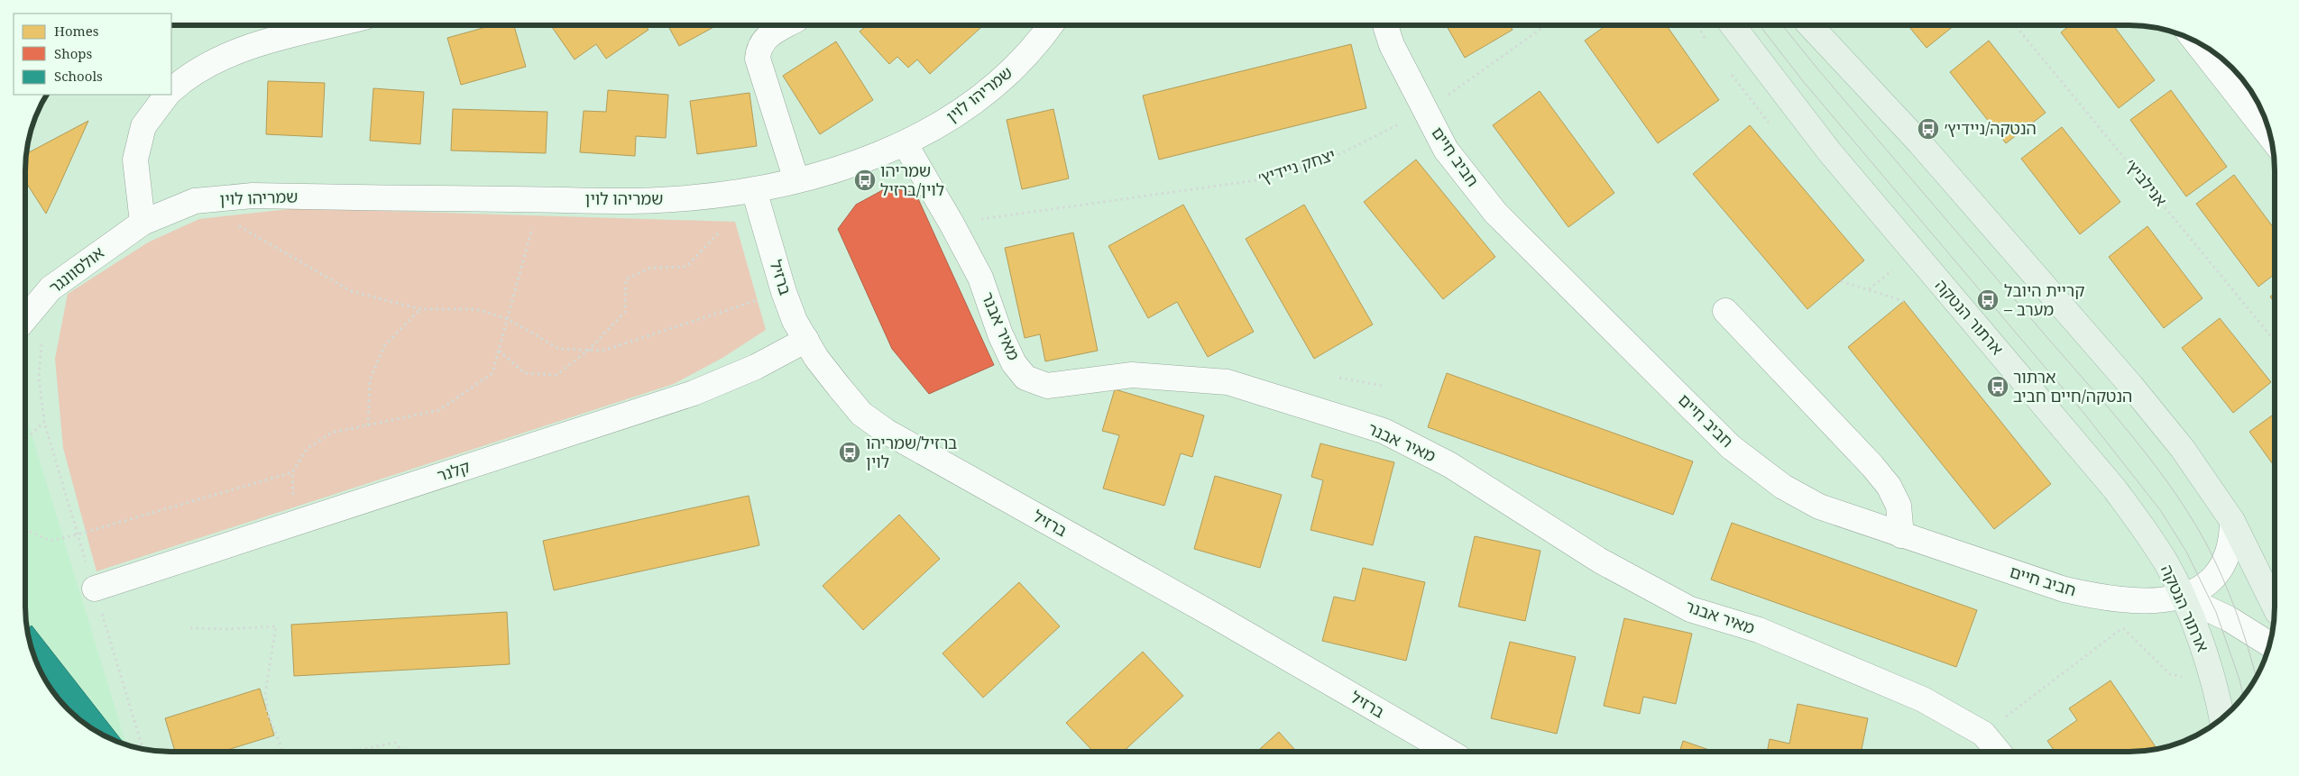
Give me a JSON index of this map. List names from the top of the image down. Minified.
{"streets":{"main road":["ארתור הנטקה"],"street":["שמריהו לוין","חביב חיים","אולסוונגר","ברזיל","מאיר אבנר","קלנר"],"path":["יצחק ניידיץ׳","אנילביץ׳"]},"crossings":[["שמריהו לוין","אולסוונגר"],["שמריהו לוין","ברזיל"],["שמריהו לוין","מאיר אבנר"],["חביב חיים","יצחק ניידיץ׳"],["חביב חיים","ארתור הנטקה"],["יצחק ניידיץ׳","מאיר אבנר"],["ברזיל","קלנר"]],"places":{"bus stop":["הנטקה/ניידיץ׳","שמריהו לוין/ברזיל","קריית היובל – מערב","ארתור הנטקה/חיים חביב","ברזיל/שמריהו לוין"]},"legend":["Homes","Shops","Schools"]}
